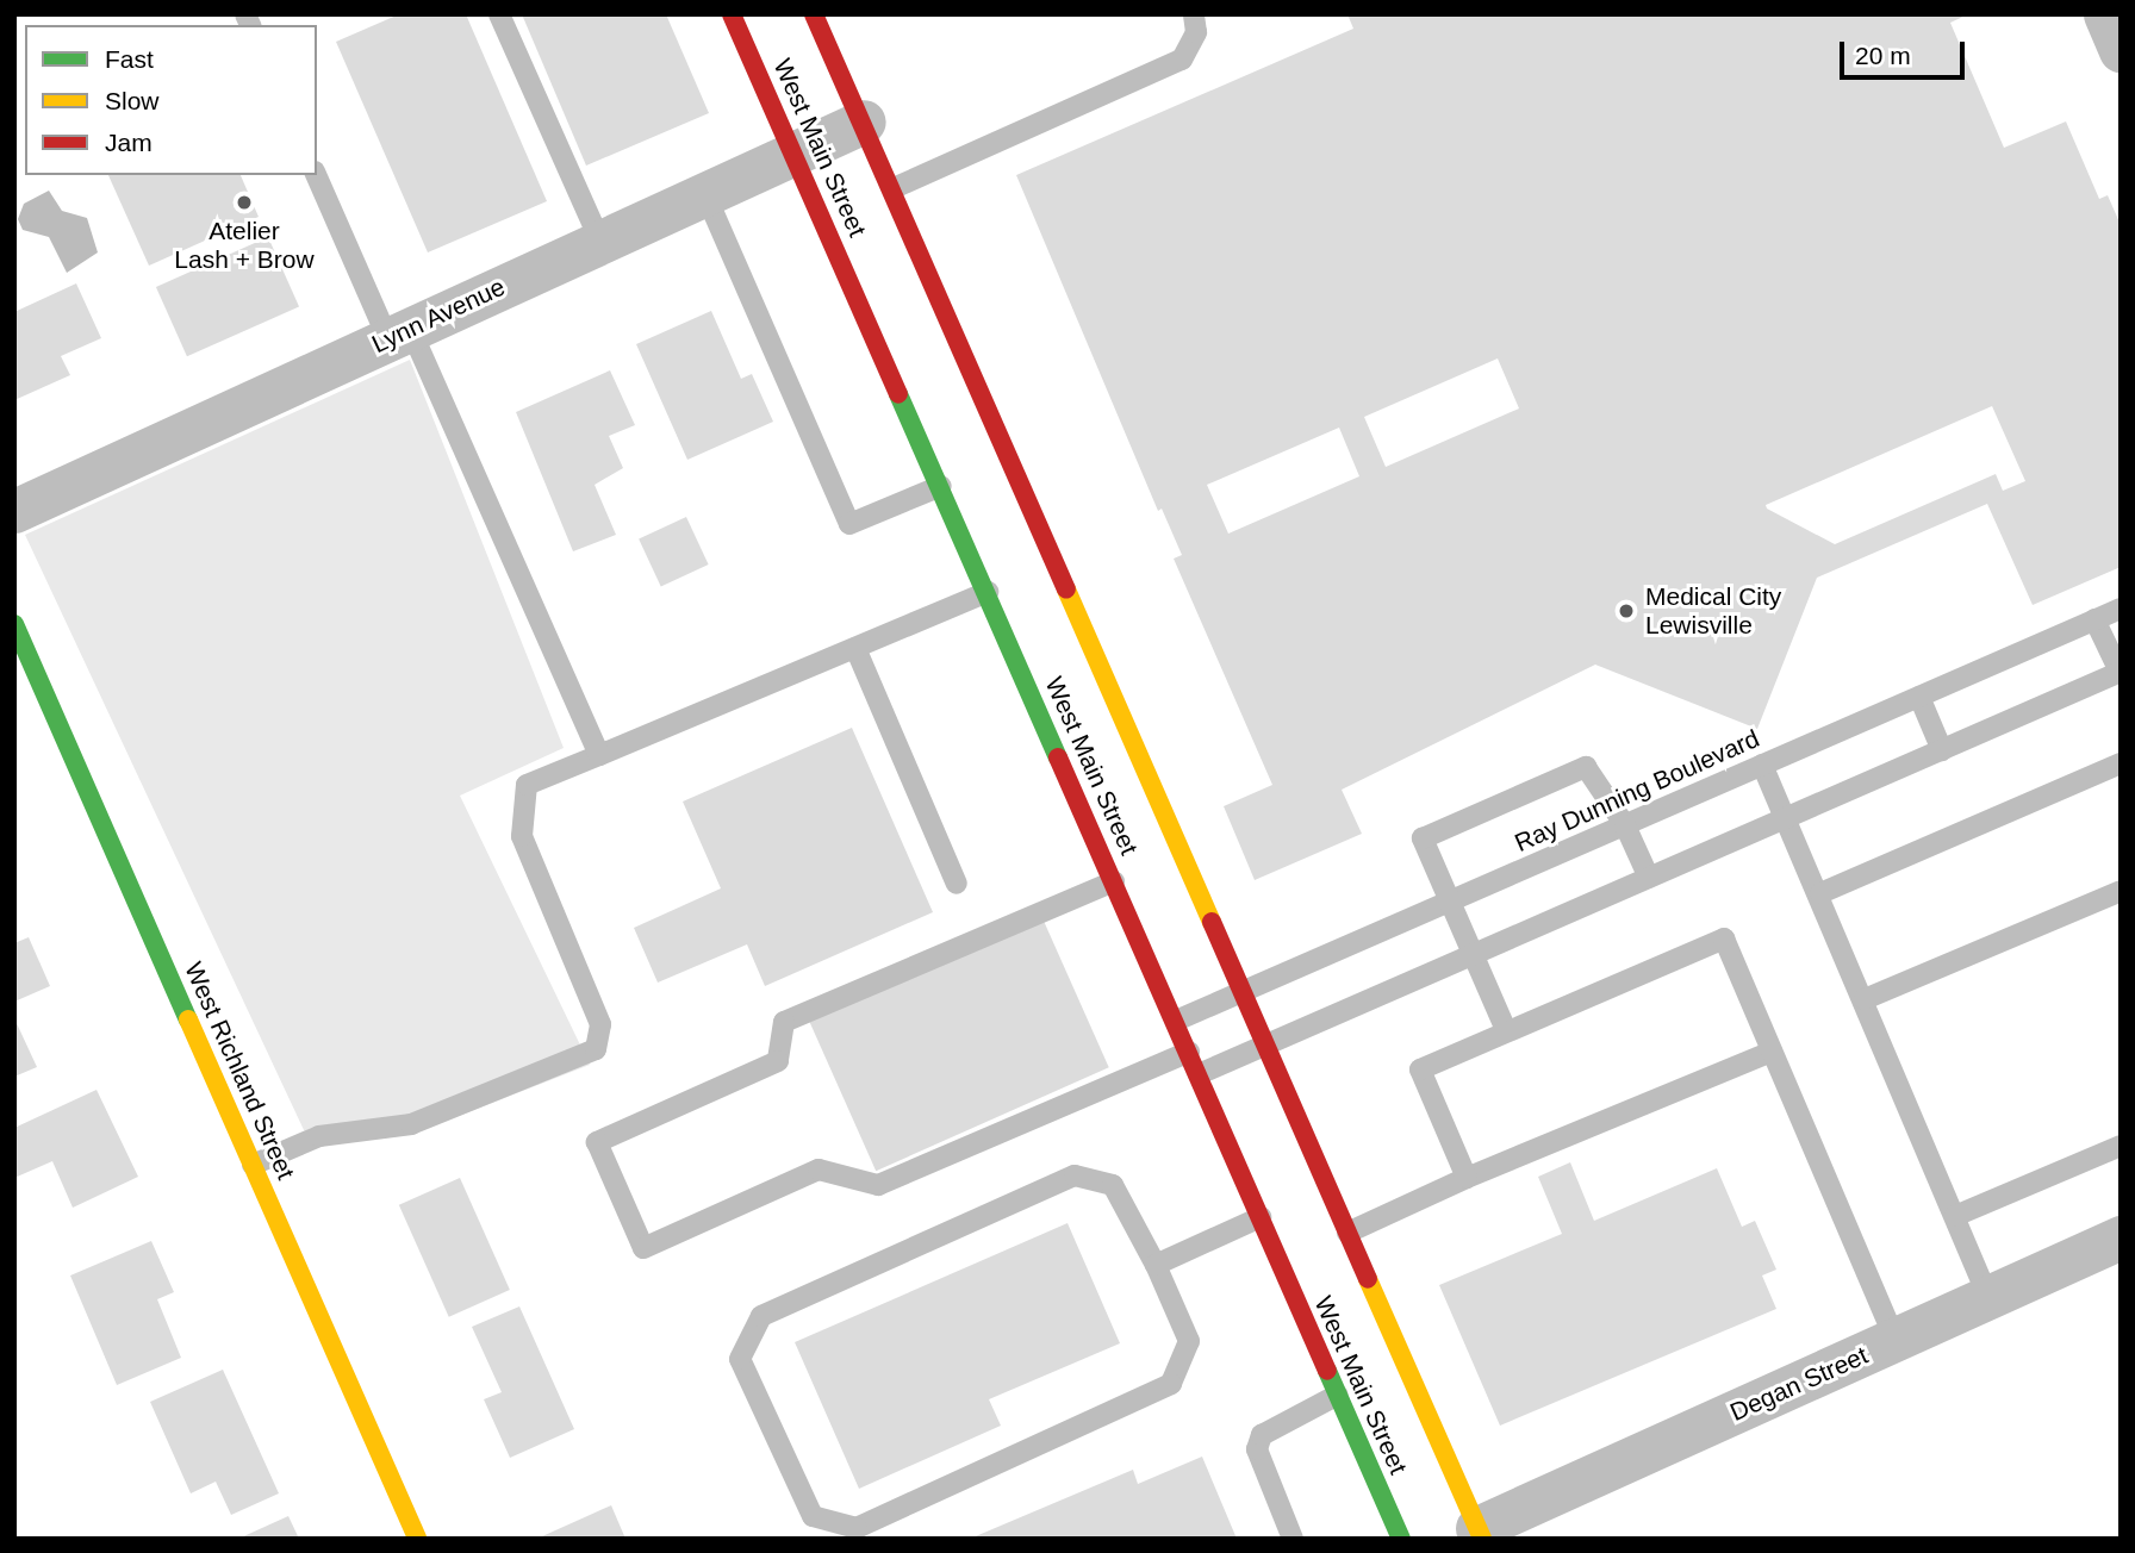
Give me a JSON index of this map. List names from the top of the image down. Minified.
{"streets":{"main road":["West Main Street","West Richland Street"],"street":["Lynn Avenue","Degan Street"],"lane":["Ray Dunning Boulevard"]},"crossings":[["West Main Street","Lynn Avenue"],["West Main Street","Ray Dunning Boulevard"],["West Main Street","Degan Street"]],"places":["Atelier Lash + Brow","Medical City Lewisville"],"legend":["Fast","Slow","Jam"],"scale_bar":"20 m"}
